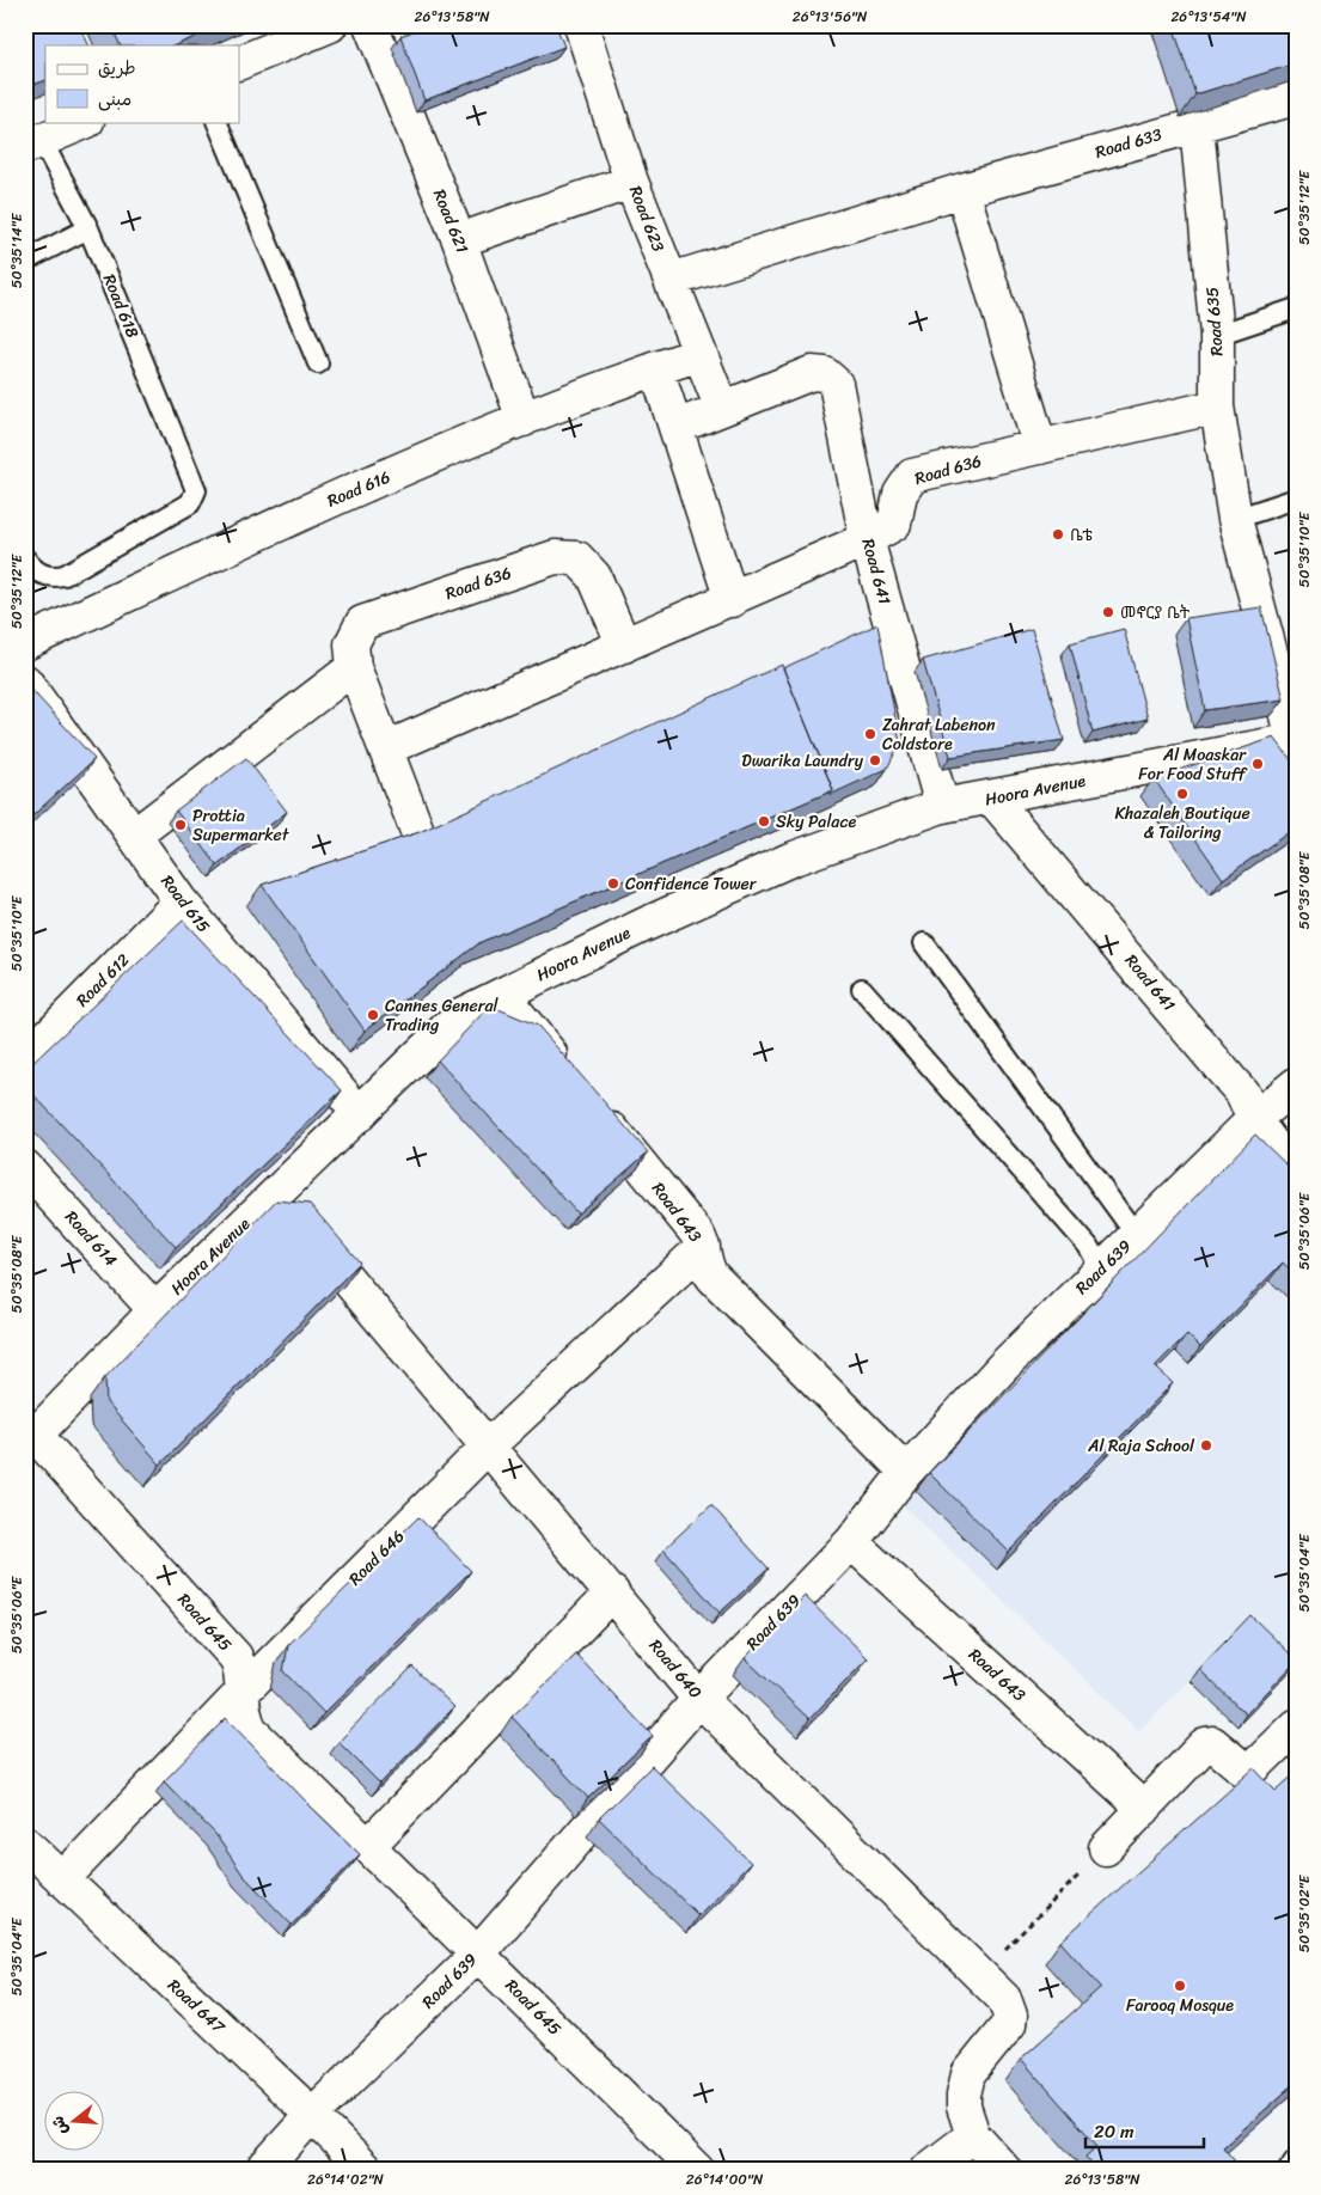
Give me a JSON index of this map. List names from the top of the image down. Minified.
{"streets":{"street":["Road 633","Road 623","Road 621","Road 635","Road 636","Road 616","Road 641","Hoora Avenue","Road 615","Road 612","Road 643","Road 614","Road 639","Road 646","Road 645","Road 640","Road 647"],"lane":["Road 618"]},"crossings":[["Road 633","Road 623"],["Road 633","Road 635"],["Road 623","Road 616"],["Road 623","Road 641"],["Road 621","Road 616"],["Road 635","Road 636"],["Road 635","Hoora Avenue"],["Road 636","Road 641"],["Road 641","Hoora Avenue"],["Road 641","Road 639"],["Hoora Avenue","Road 615"],["Hoora Avenue","Road 614"],["Hoora Avenue","Road 645"],["Hoora Avenue","Road 640"],["Road 615","Road 612"],["Road 643","Road 639"],["Road 643","Road 646"],["Road 639","Road 645"],["Road 639","Road 640"],["Road 639","Road 647"],["Road 646","Road 645"],["Road 646","Road 640"],["Road 646","Road 647"]],"places":["ቤቴ","መኖርያ ቤት","Zahrat Labenon Coldstore","Dwarika Laundry","Al Moaskar For Food Stuff","Khazaleh Boutique & Tailoring","Sky Palace","Prottia Supermarket","Confidence Tower","Cannes General Trading","Al Raja School","Farooq Mosque"],"legend":["طريق","مبنى"],"scale_bar":"20 m","north":"left","coordinates":["26°13'58\"N","26°13'56\"N","26°13'54\"N","50°35'12\"E","50°35'14\"E","50°35'10\"E","50°35'08\"E","50°35'06\"E","50°35'04\"E","50°35'02\"E","26°14'02\"N","26°14'00\"N"]}
